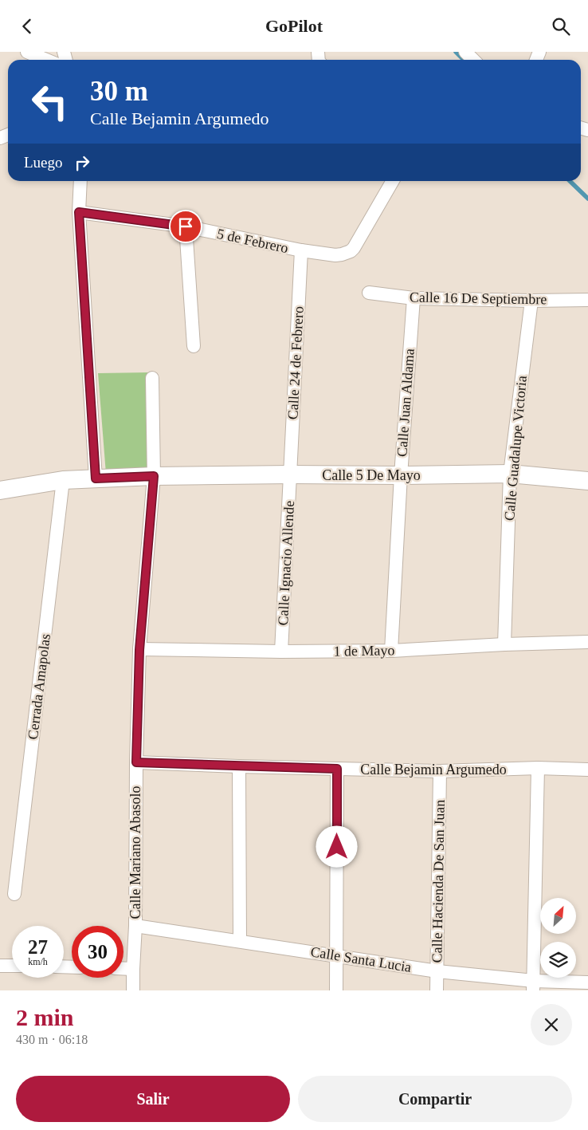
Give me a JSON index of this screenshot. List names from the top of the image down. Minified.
{"streets":{"street":["5 de Febrero","Calle 16 De Septiembre","Calle 24 de Febrero","Calle Juan Aldama","Calle Guadalupe Victoria","Calle 5 De Mayo","Calle Ignacio Allende","1 de Mayo","Cerrada Amapolas","Calle Bejamin Argumedo","Calle Mariano Abasolo","Calle Hacienda De San Juan","Calle Santa Lucia"]},"crossings":[["5 de Febrero","Calle 24 de Febrero"],["Calle 16 De Septiembre","Calle Juan Aldama"],["Calle 16 De Septiembre","Calle Guadalupe Victoria"],["Calle 24 de Febrero","Calle 5 De Mayo"],["Calle 24 de Febrero","Calle Ignacio Allende"],["Calle Juan Aldama","Calle 5 De Mayo"],["Calle Juan Aldama","1 de Mayo"],["Calle Guadalupe Victoria","Calle 5 De Mayo"],["Calle Guadalupe Victoria","1 de Mayo"],["Calle 5 De Mayo","Calle Ignacio Allende"],["Calle 5 De Mayo","Cerrada Amapolas"],["Calle 5 De Mayo","Calle Mariano Abasolo"],["Calle Ignacio Allende","1 de Mayo"],["1 de Mayo","Calle Mariano Abasolo"],["Calle Bejamin Argumedo","Calle Mariano Abasolo"],["Calle Bejamin Argumedo","Calle Hacienda De San Juan"],["Calle Mariano Abasolo","Calle Santa Lucia"],["Calle Hacienda De San Juan","Calle Santa Lucia"]],"north":"top right","page":{"header":"GoPilot","turn":["30 m","Calle Bejamin Argumedo"],"then":"Luego","speed":"27 km/h","limit":"30","heading":["2 min","430 m · 06:18"],"buttons":["Salir","Compartir"]}}
